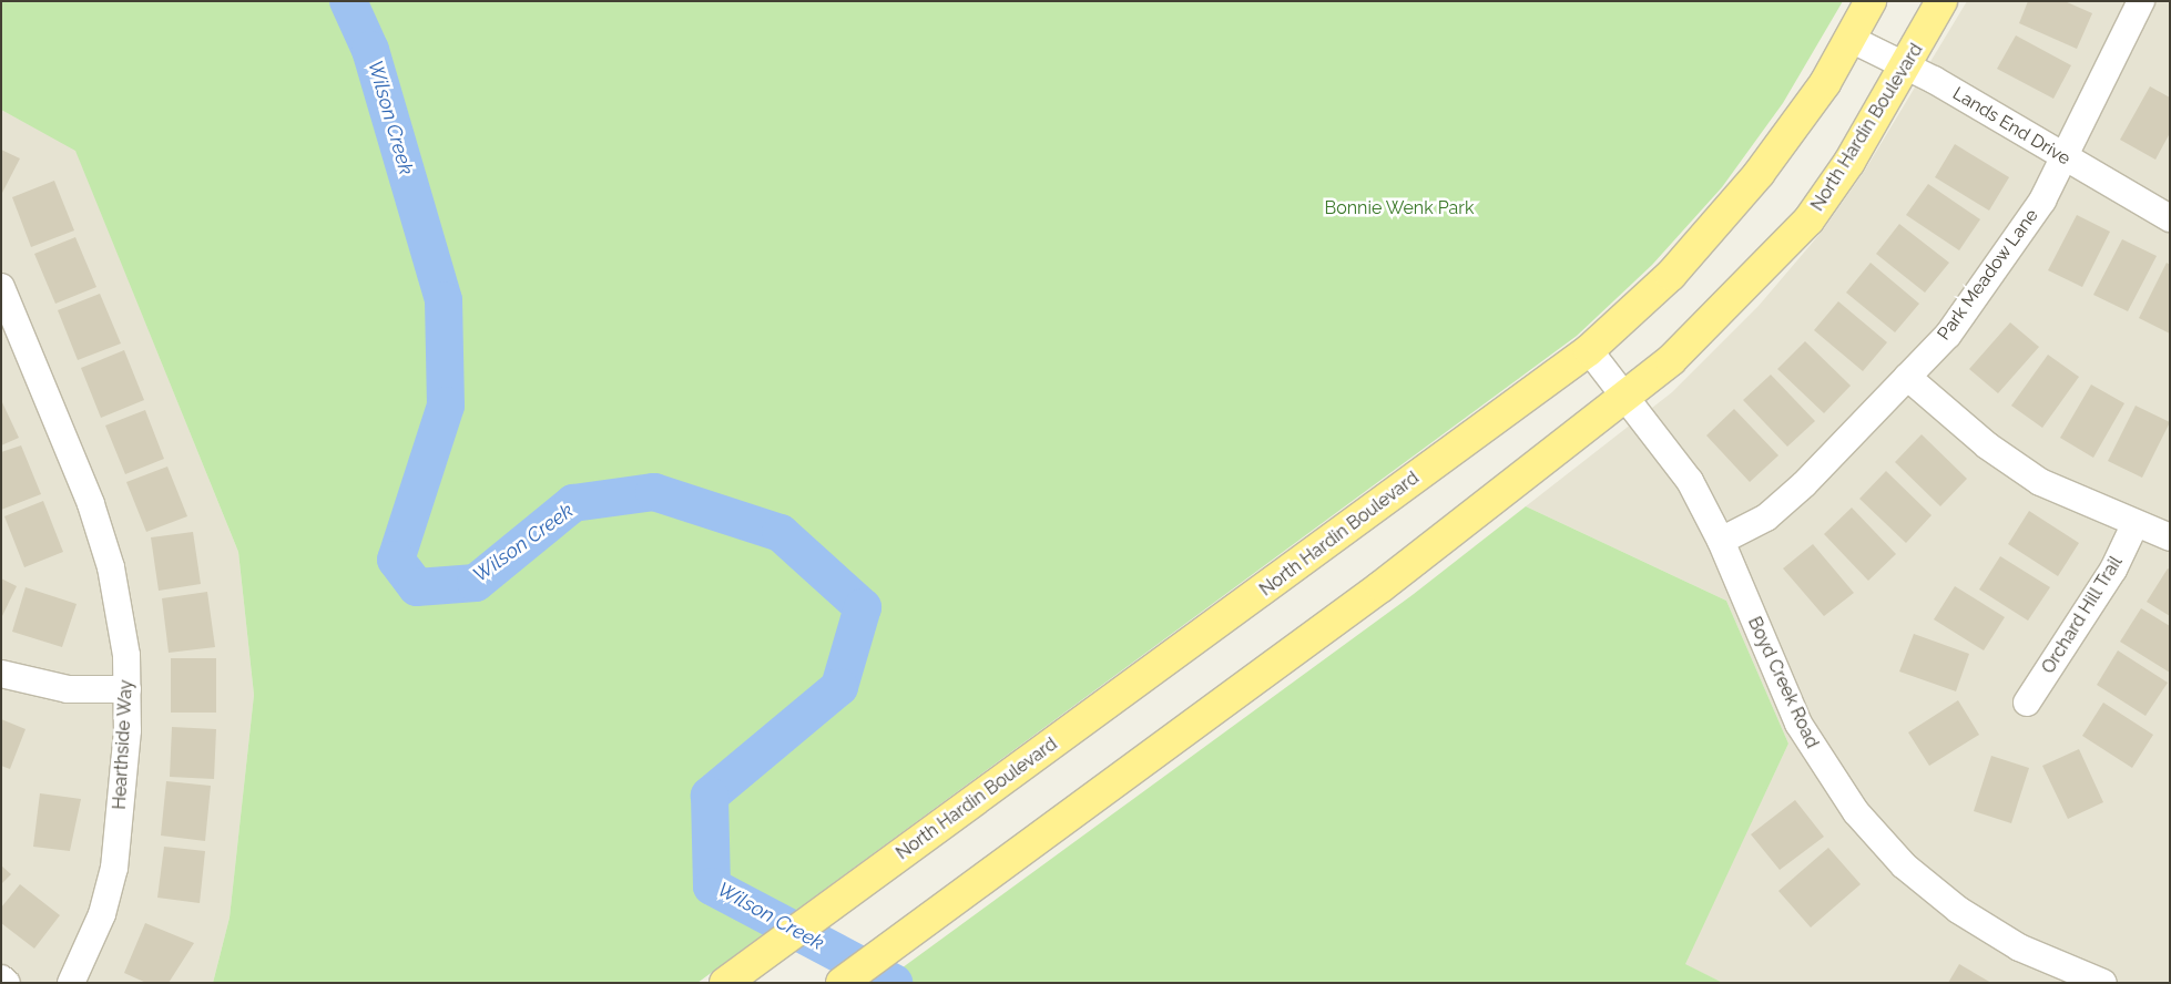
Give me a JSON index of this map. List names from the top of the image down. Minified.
{"streets":{"main road":["North Hardin Boulevard"],"street":["Lands End Drive","Park Meadow Lane","Orchard Hill Trail","Boyd Creek Road","Hearthside Way"]},"crossings":[["Lands End Drive","North Hardin Boulevard"],["Lands End Drive","Park Meadow Lane"],["North Hardin Boulevard","Boyd Creek Road"],["Park Meadow Lane","Boyd Creek Road"]],"water":["Wilson Creek"],"parks":["Bonnie Wenk Park"]}
